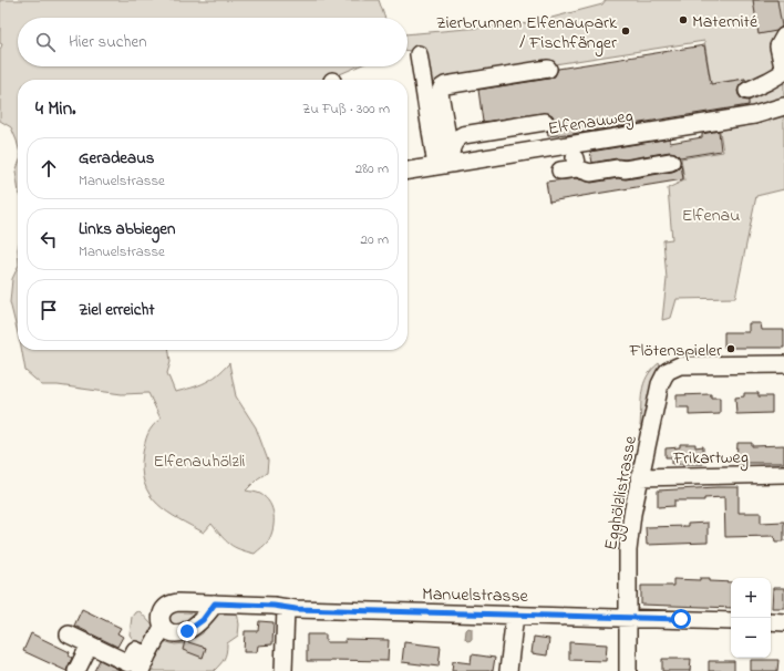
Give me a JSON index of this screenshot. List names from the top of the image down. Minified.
{"streets":{"street":["Elfenauweg","Frikartweg","Egghölzlistrasse","Manuelstrasse"]},"crossings":[["Frikartweg","Egghölzlistrasse"],["Egghölzlistrasse","Manuelstrasse"]],"parks":["Elfenau","Elfenauhölzli"],"places":["Maternité","Zierbrunnen Elfenaupark / Fischfänger","Flötenspieler"],"page":{"search":"Hier suchen","heading":["4 Min.","Zu Fuß · 300 m"],"list":[["Geradeaus","Manuelstrasse","280 m"],["Links abbiegen","Manuelstrasse","20 m"],"Ziel erreicht"],"map_buttons":["+","−"]}}
